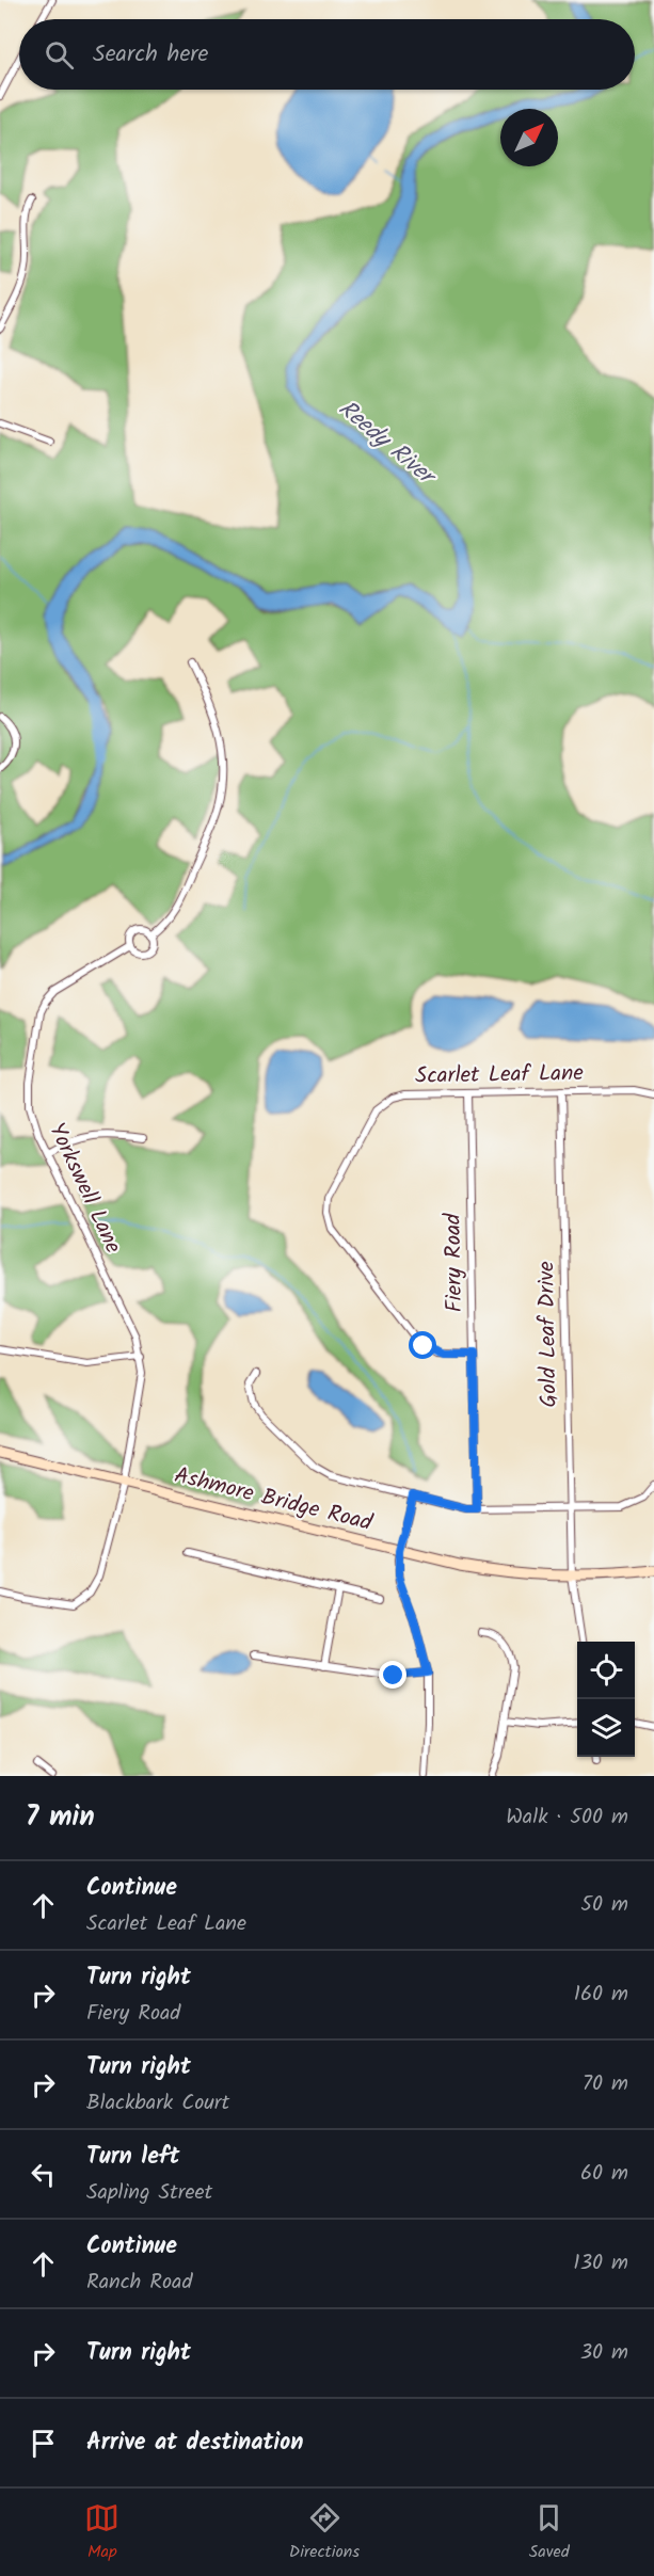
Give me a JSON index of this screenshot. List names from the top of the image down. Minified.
{"streets":{"main road":["Ashmore Bridge Road"],"street":["Scarlet Leaf Lane","Yorkswell Lane","Fiery Road","Gold Leaf Drive"]},"crossings":[["Scarlet Leaf Lane","Fiery Road"],["Scarlet Leaf Lane","Gold Leaf Drive"],["Yorkswell Lane","Ashmore Bridge Road"],["Gold Leaf Drive","Ashmore Bridge Road"]],"water":["Reedy River"],"north":"top right","page":{"search":"Search here","heading":["7 min","Walk · 500 m"],"list":[["Continue","Scarlet Leaf Lane","50 m"],["Turn right","Fiery Road","160 m"],["Turn right","Blackbark Court","70 m"],["Turn left","Sapling Street","60 m"],["Continue","Ranch Road","130 m"],["Turn right","30 m"],"Arrive at destination"],"nav":["Map","Directions","Saved"]}}
